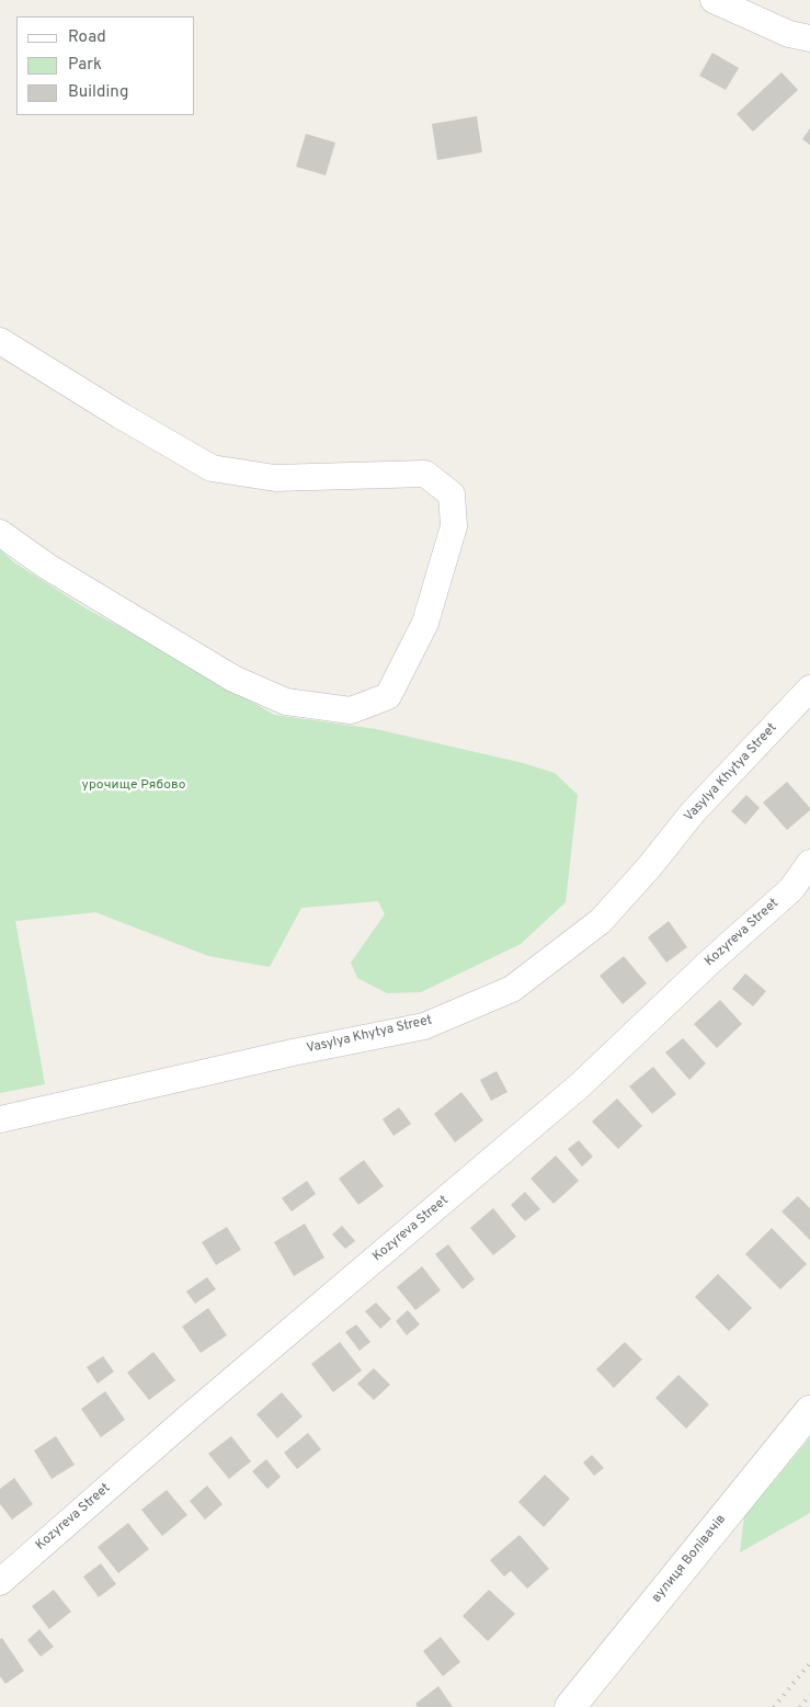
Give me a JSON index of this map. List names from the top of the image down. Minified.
{"streets":{"street":["Vasylya Khytya Street","Kozyreva Street","вулиця Волівачів"]},"parks":["урочище Рябово"],"legend":["Road","Park","Building"]}
